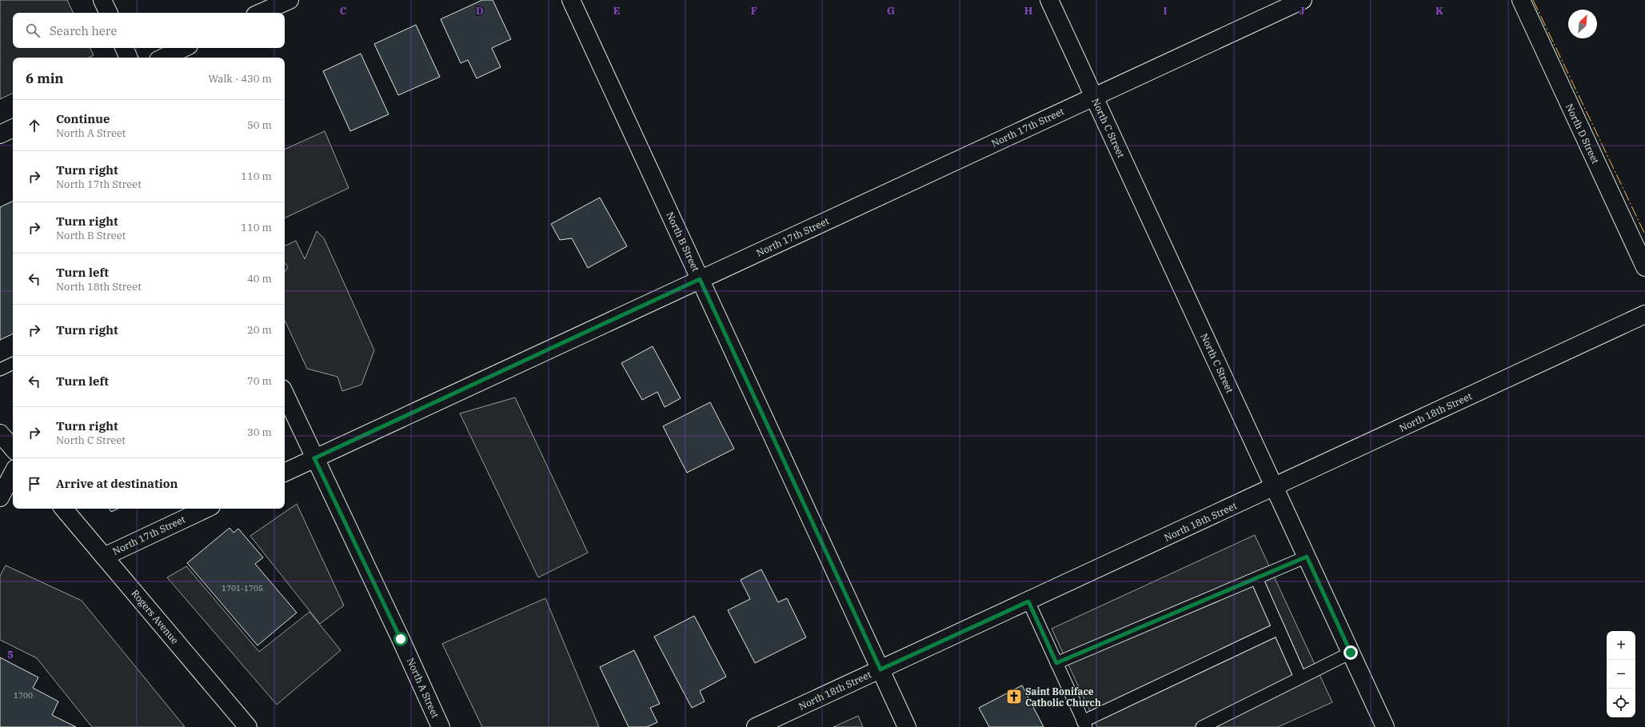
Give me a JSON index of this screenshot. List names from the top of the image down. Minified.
{"streets":{"street":["North 17th Street","North C Street","North D Street","North B Street","North 18th Street","Rogers Avenue","North A Street"]},"crossings":[["North 17th Street","North C Street"],["North 17th Street","North B Street"],["North 17th Street","Rogers Avenue"],["North 17th Street","North A Street"],["North C Street","North 18th Street"],["North B Street","North 18th Street"]],"places":{"church":["Saint Boniface Catholic Church"]},"house_numbers":["1701-1705","1700"],"north":"top right","page":{"search":"Search here","heading":["6 min","Walk · 430 m"],"list":[["Continue","North A Street","50 m"],["Turn right","North 17th Street","110 m"],["Turn right","North B Street","110 m"],["Turn left","North 18th Street","40 m"],["Turn right","20 m"],["Turn left","70 m"],["Turn right","North C Street","30 m"],"Arrive at destination"],"map_buttons":["+","−"]},"grid":{"columns":["C","D","E","F","G","H","I","J","K"],"rows":["5"]}}
